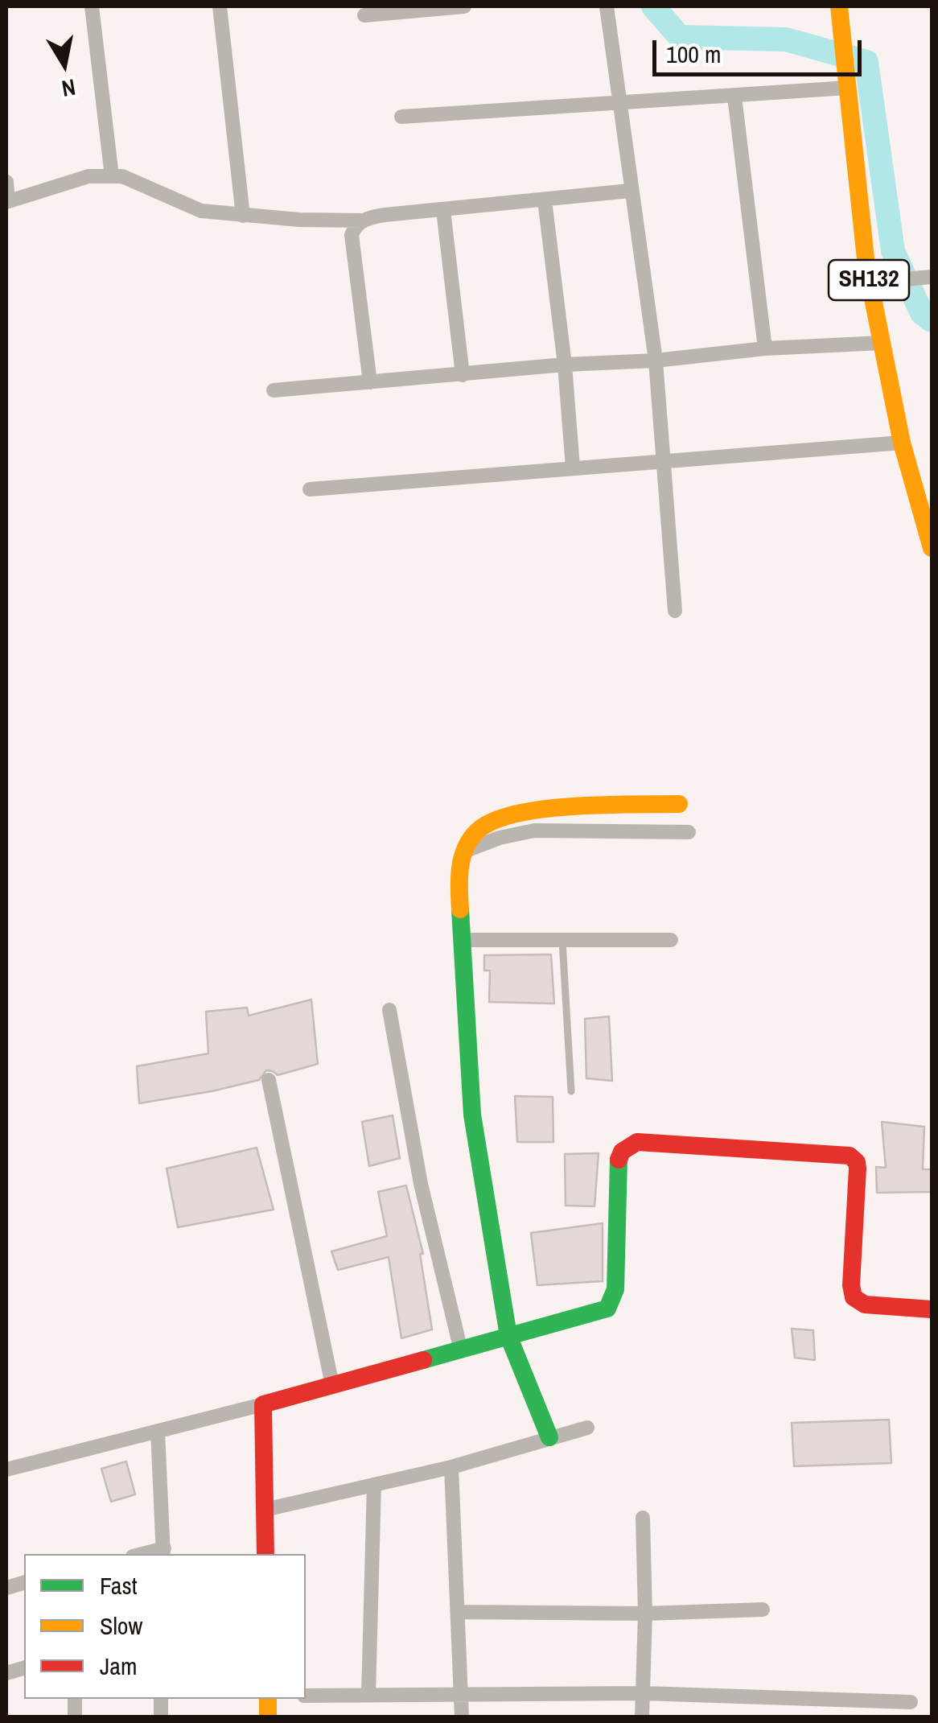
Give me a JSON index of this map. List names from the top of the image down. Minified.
{"streets":{"street":["SH132"]},"legend":["Fast","Slow","Jam"],"scale_bar":"100 m","north":"bottom"}
